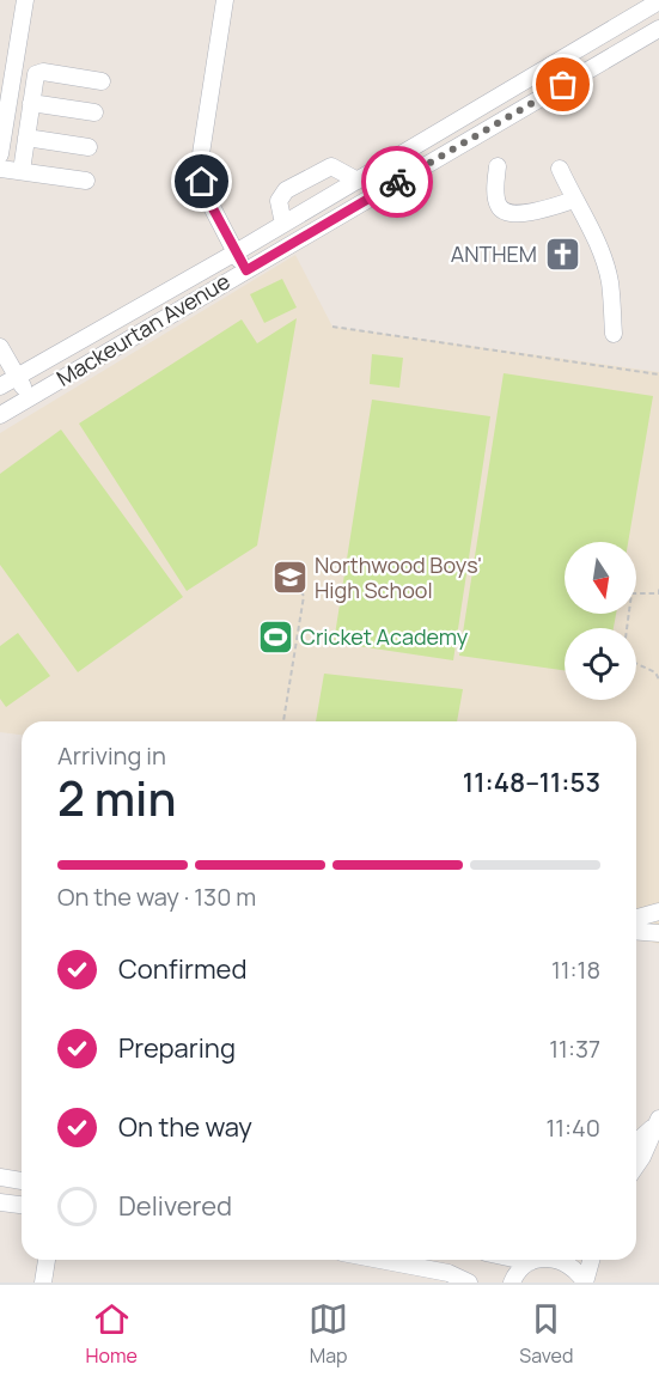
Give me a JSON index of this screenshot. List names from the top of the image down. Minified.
{"streets":{"street":["Mackeurtan Avenue"]},"places":{"church":["ANTHEM"],"school or university":["Northwood Boys' High School"],"sports":["Cricket Academy"]},"north":"bottom","page":{"heading":["2 min","Arriving in","11:48–11:53"],"bar":"On the way · 130 m","list":[["Confirmed","11:18"],["Preparing","11:37"],["On the way","11:40"],"Delivered"],"tabs":["Home","Map","Saved"]}}
